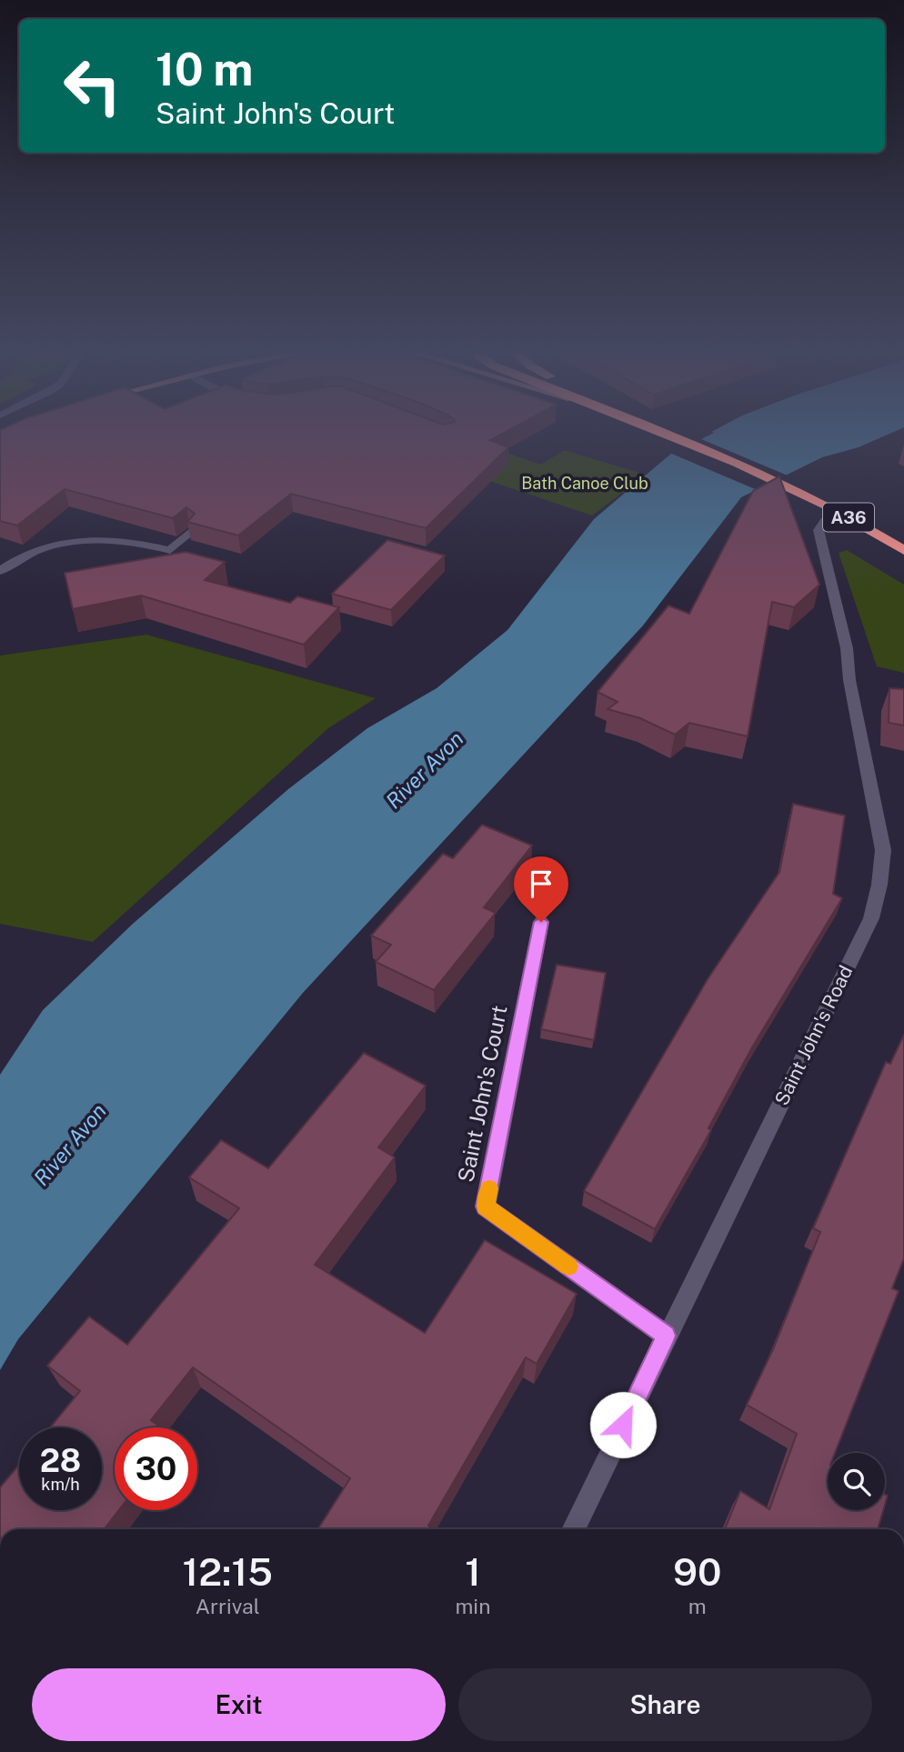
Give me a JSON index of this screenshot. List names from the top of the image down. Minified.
{"streets":{"highway":["A36"],"street":["Saint John's Road","Saint John's Court"]},"crossings":[["A36","Saint John's Road"],["Saint John's Road","Saint John's Court"]],"water":["River Avon"],"parks":["Bath Canoe Club"],"page":{"turn":["10 m","Saint John's Court"],"speed":"28 km/h","limit":"30","eta":["12:15","Arrival","1","min","90","m"],"buttons":["Exit","Share"]}}
